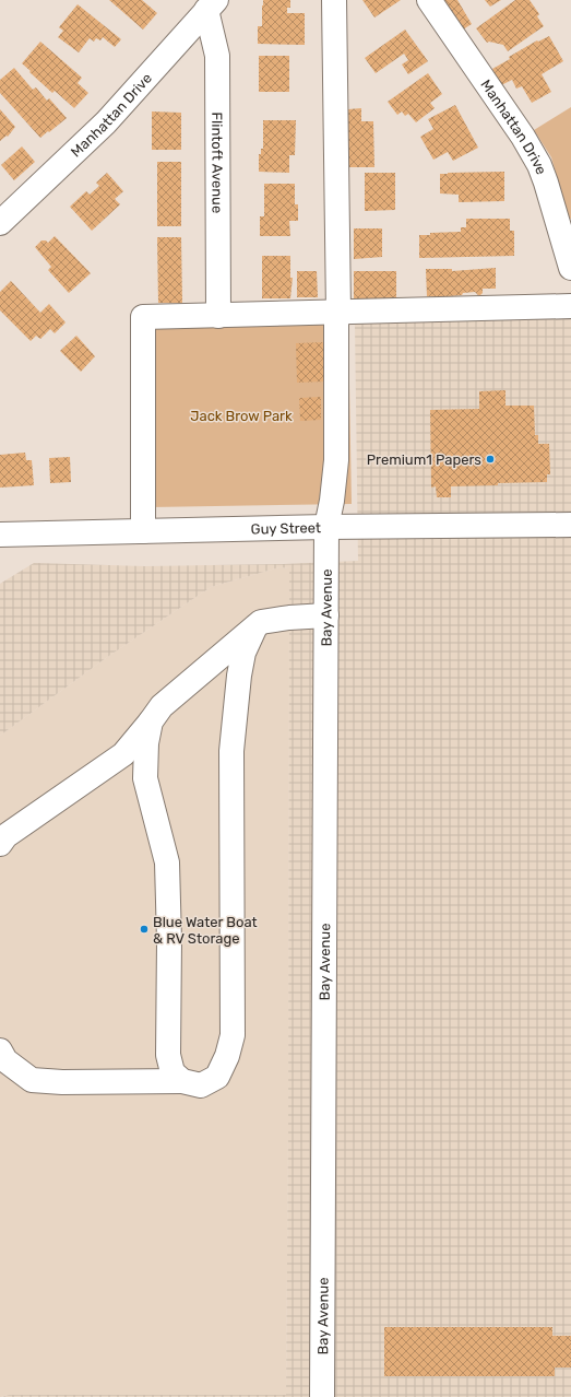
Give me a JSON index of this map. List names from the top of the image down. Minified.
{"streets":{"street":["Manhattan Drive","Flintoft Avenue","Guy Street","Bay Avenue"]},"crossings":[["Manhattan Drive","Flintoft Avenue"],["Guy Street","Bay Avenue"]],"parks":["Jack Brow Park"],"places":["Premium1 Papers","Blue Water Boat & RV Storage"]}
